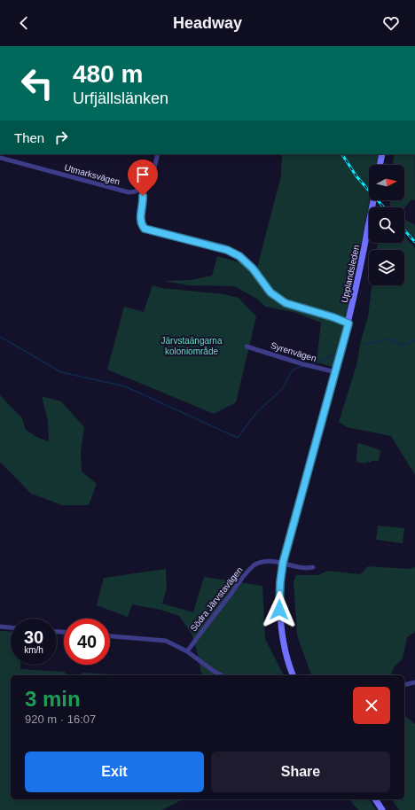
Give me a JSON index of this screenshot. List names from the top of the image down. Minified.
{"streets":{"street":["Utmarksvägen","Upplandsleden","Syrenvägen","Södra Järvstavägen"]},"crossings":[["Upplandsleden","Syrenvägen"],["Upplandsleden","Södra Järvstavägen"]],"parks":["Järvstaängarna koloniområde"],"north":"right","page":{"header":"Headway","turn":["480 m","Urfjällslänken"],"then":"Then","speed":"30 km/h","limit":"40","heading":["3 min","920 m · 16:07"],"buttons":["Exit","Share"]}}
